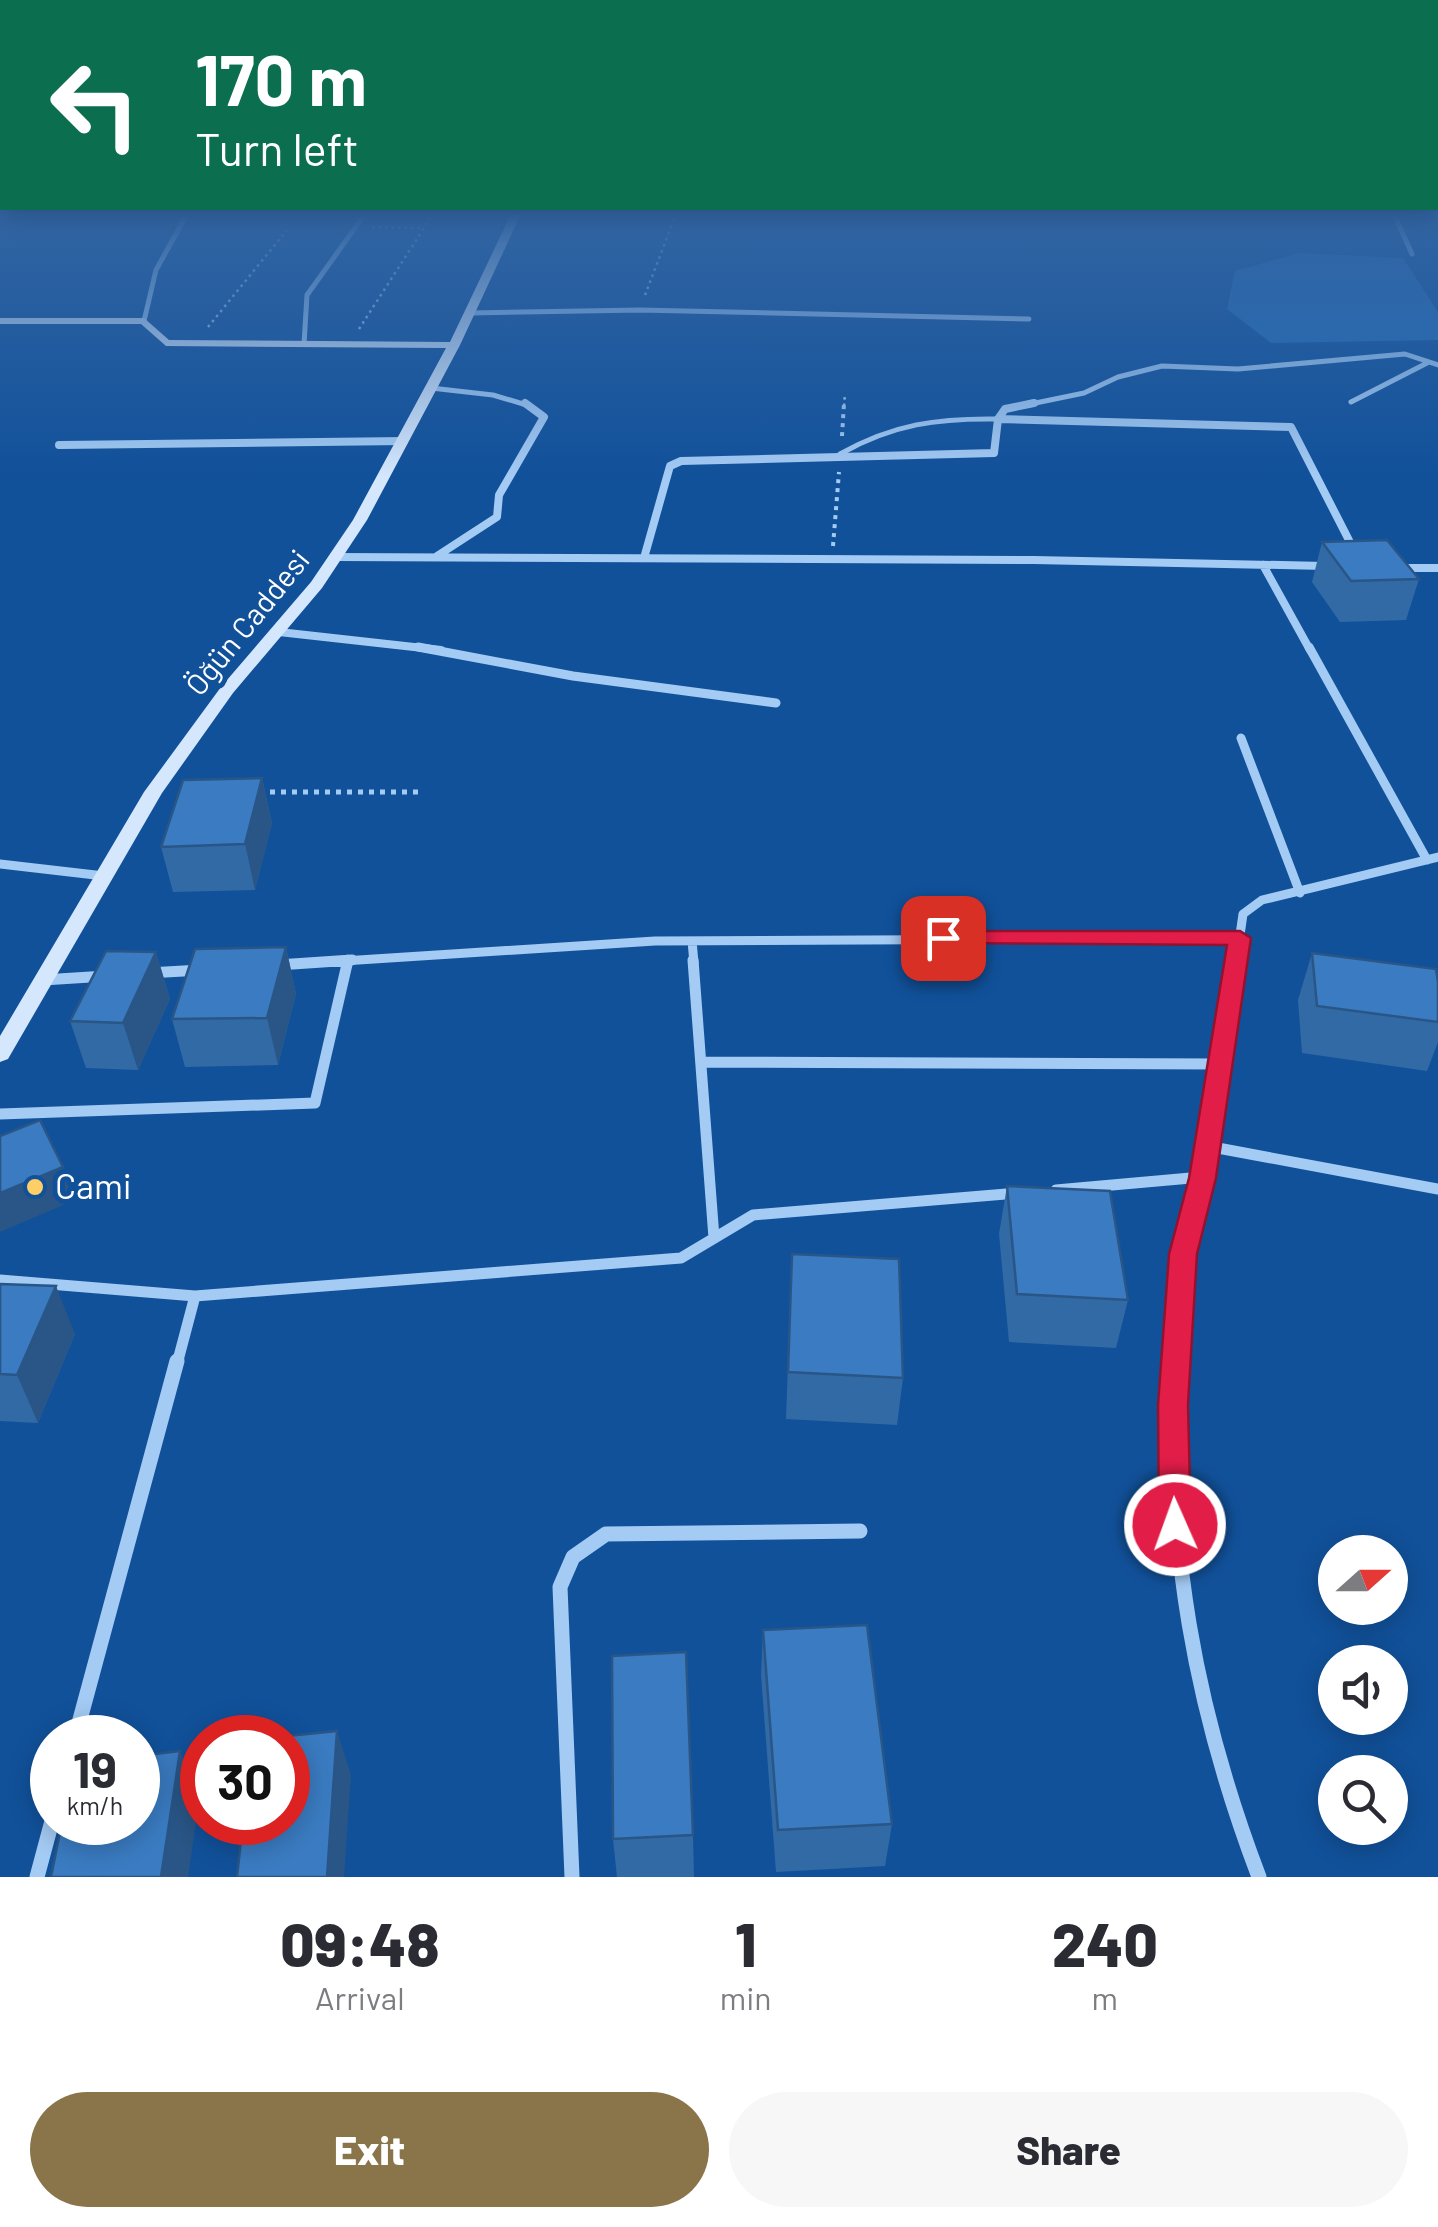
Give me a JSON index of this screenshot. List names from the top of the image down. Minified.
{"streets":{"street":["Öğün Caddesi"]},"places":["Cami"],"north":"right","page":{"turn":["170 m","Turn left"],"speed":"19 km/h","limit":"30","eta":["09:48","Arrival","1","min","240","m"],"buttons":["Exit","Share"]}}
